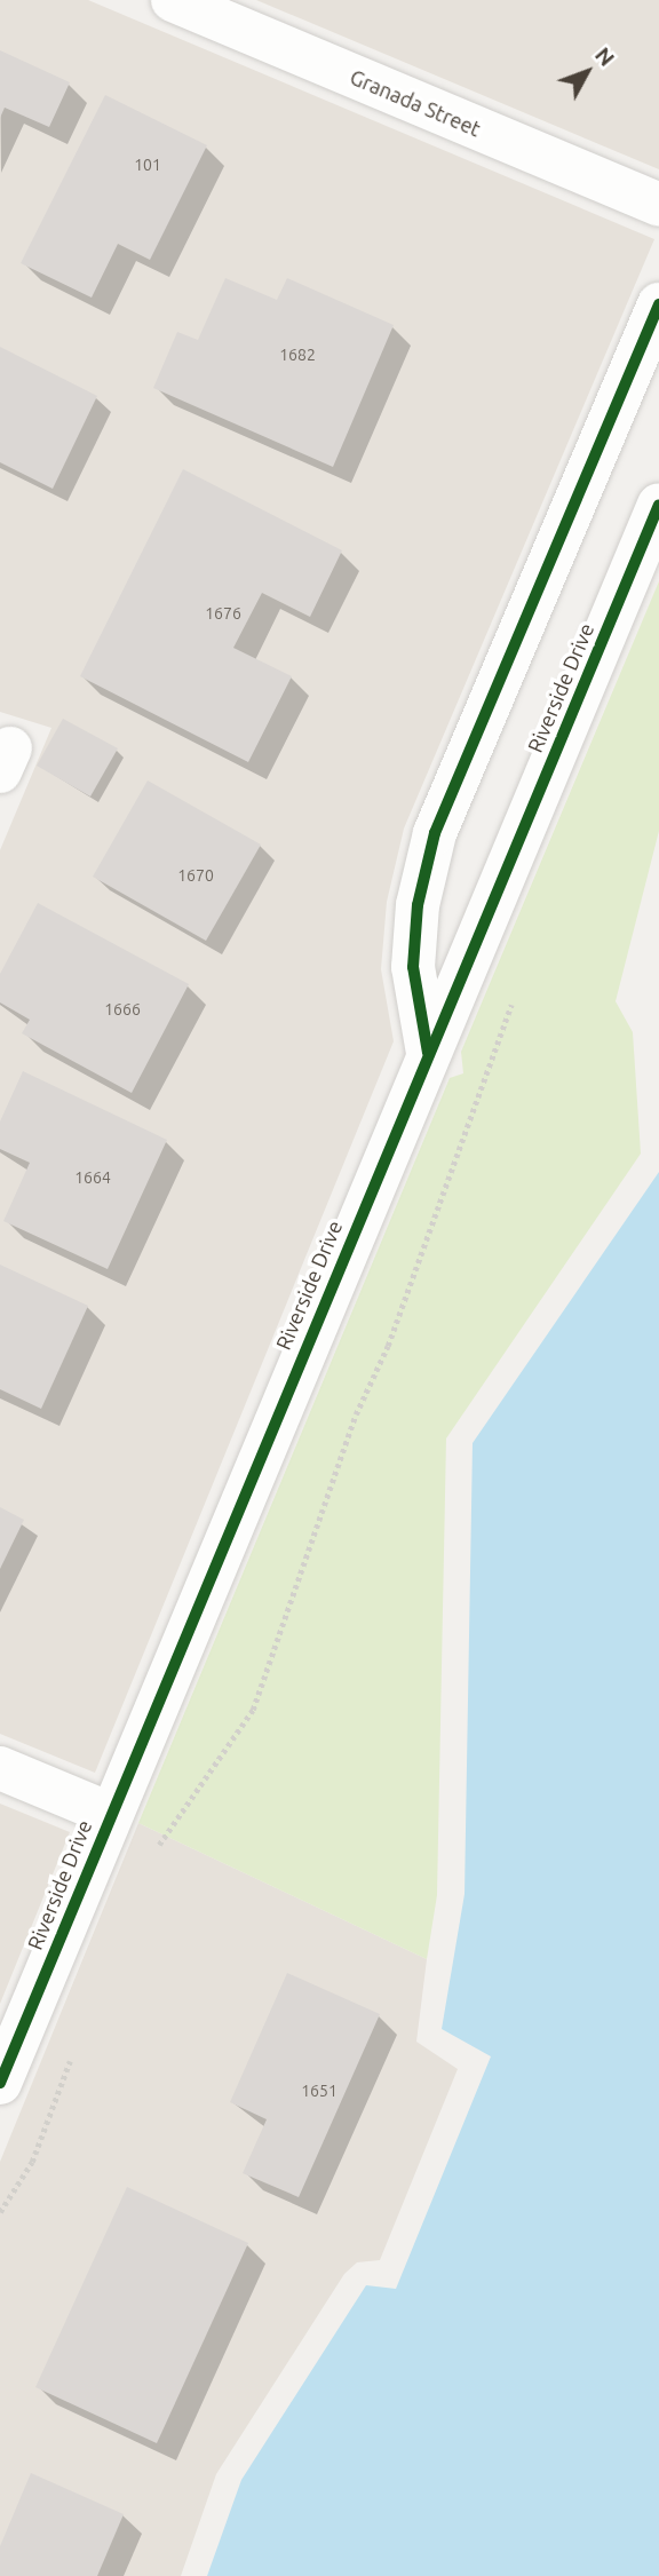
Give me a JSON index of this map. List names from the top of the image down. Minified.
{"streets":{"street":["Granada Street","Riverside Drive"]},"house_numbers":["101","1682","1676","1670","1666","1664","1651"],"north":"top right"}
